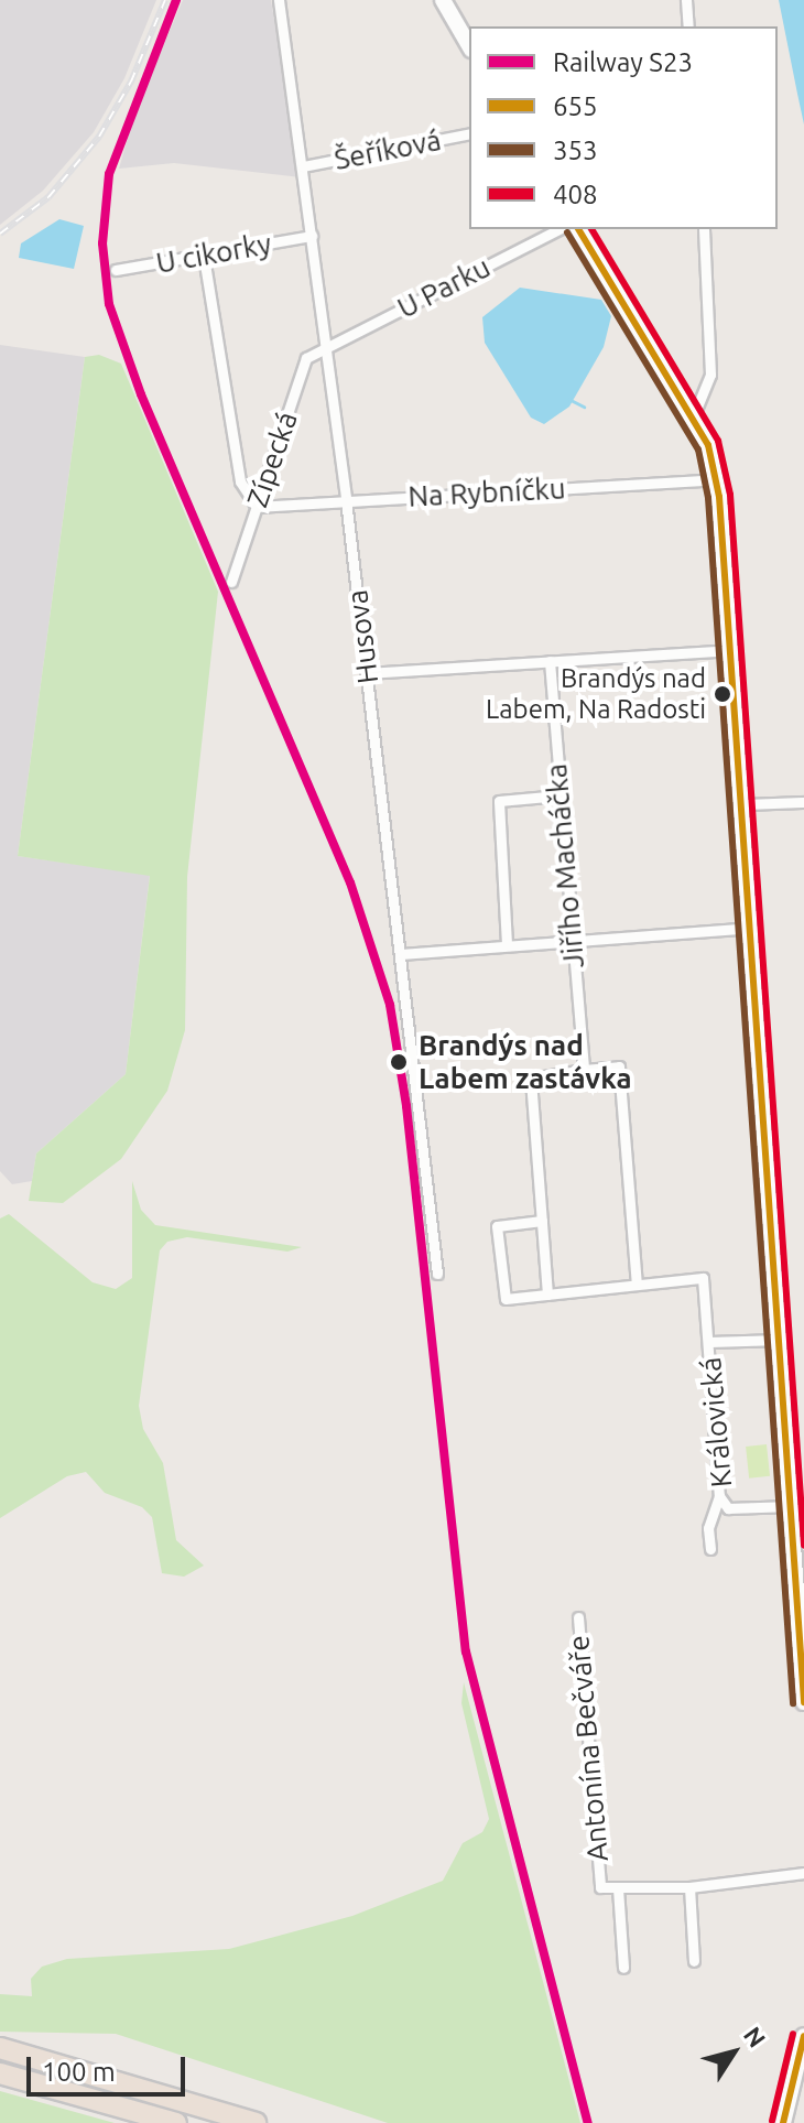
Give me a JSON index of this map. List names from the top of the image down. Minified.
{"streets":{"street":["Šeříková","U cikorky","U Parku","Zípecká","Na Rybníčku","Husova","Jiřího Macháčka","Královická","Antonína Bečváře"]},"crossings":[["Šeříková","Husova"],["U cikorky","Husova"],["U Parku","Zípecká"],["U Parku","Husova"],["Zípecká","Na Rybníčku"],["Zípecká","Husova"],["Na Rybníčku","Husova"]],"places":["Brandýs nad Labem, Na Radosti","Brandýs nad Labem zastávka"],"lines":["rail line S23","transit line 655","transit line 408","transit line 353"],"legend":["Railway S23","655","353","408"],"scale_bar":"100 m","north":"top right"}
